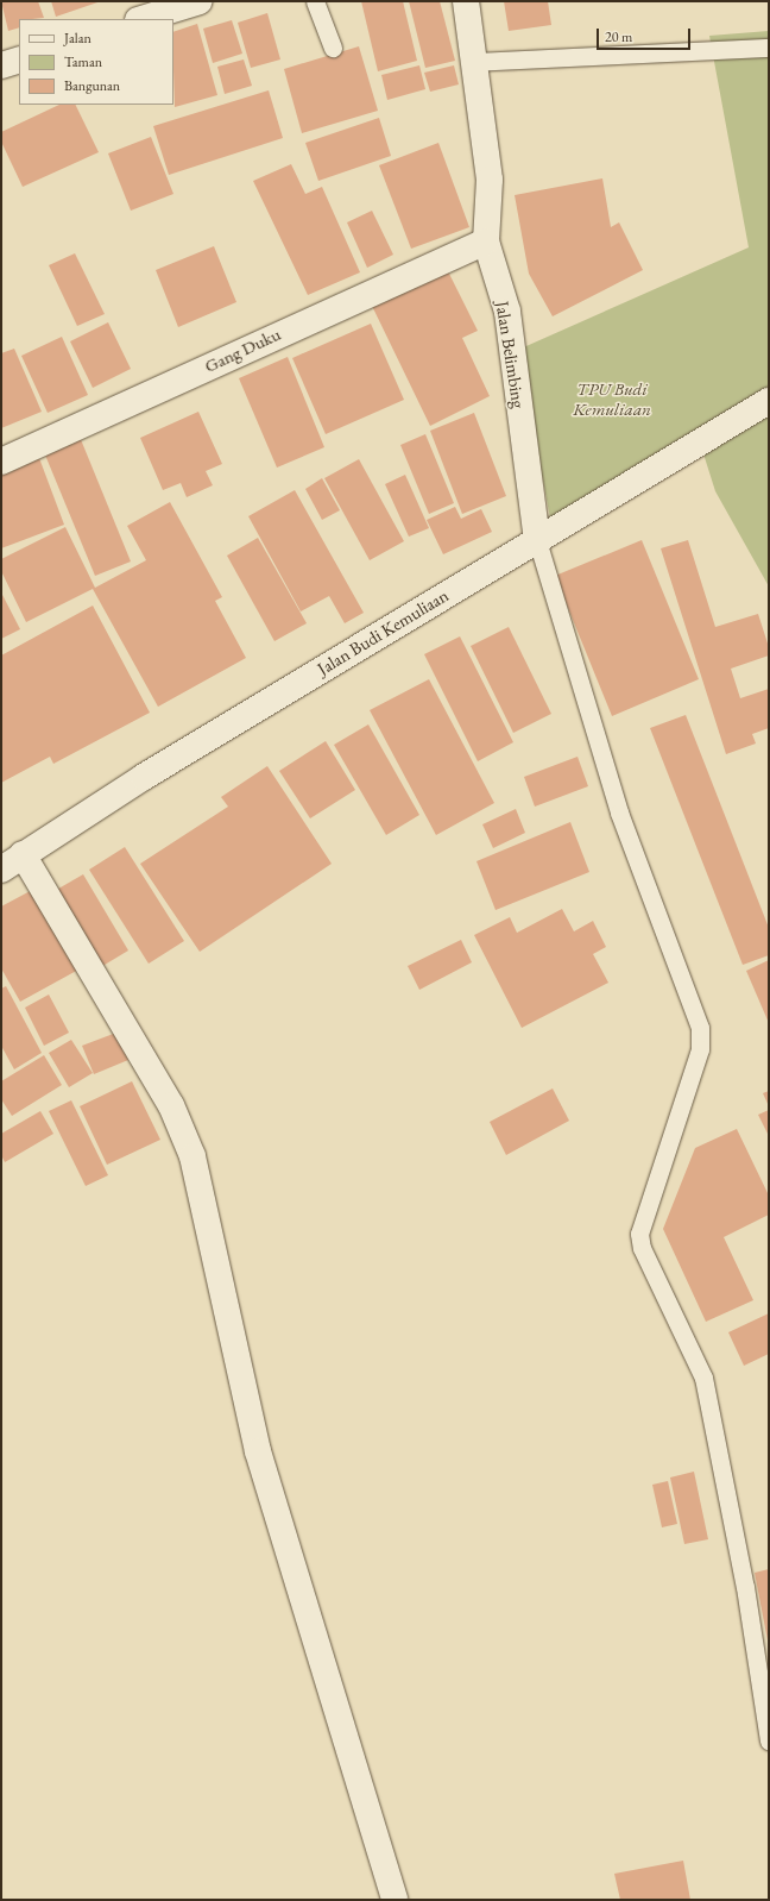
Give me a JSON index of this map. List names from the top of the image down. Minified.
{"streets":{"street":["Gang Duku","Jalan Belimbing","Jalan Budi Kemuliaan"]},"crossings":[["Gang Duku","Jalan Belimbing"],["Jalan Belimbing","Jalan Budi Kemuliaan"]],"parks":["TPU Budi Kemuliaan"],"legend":["Jalan","Taman","Bangunan"],"scale_bar":"20 m"}
